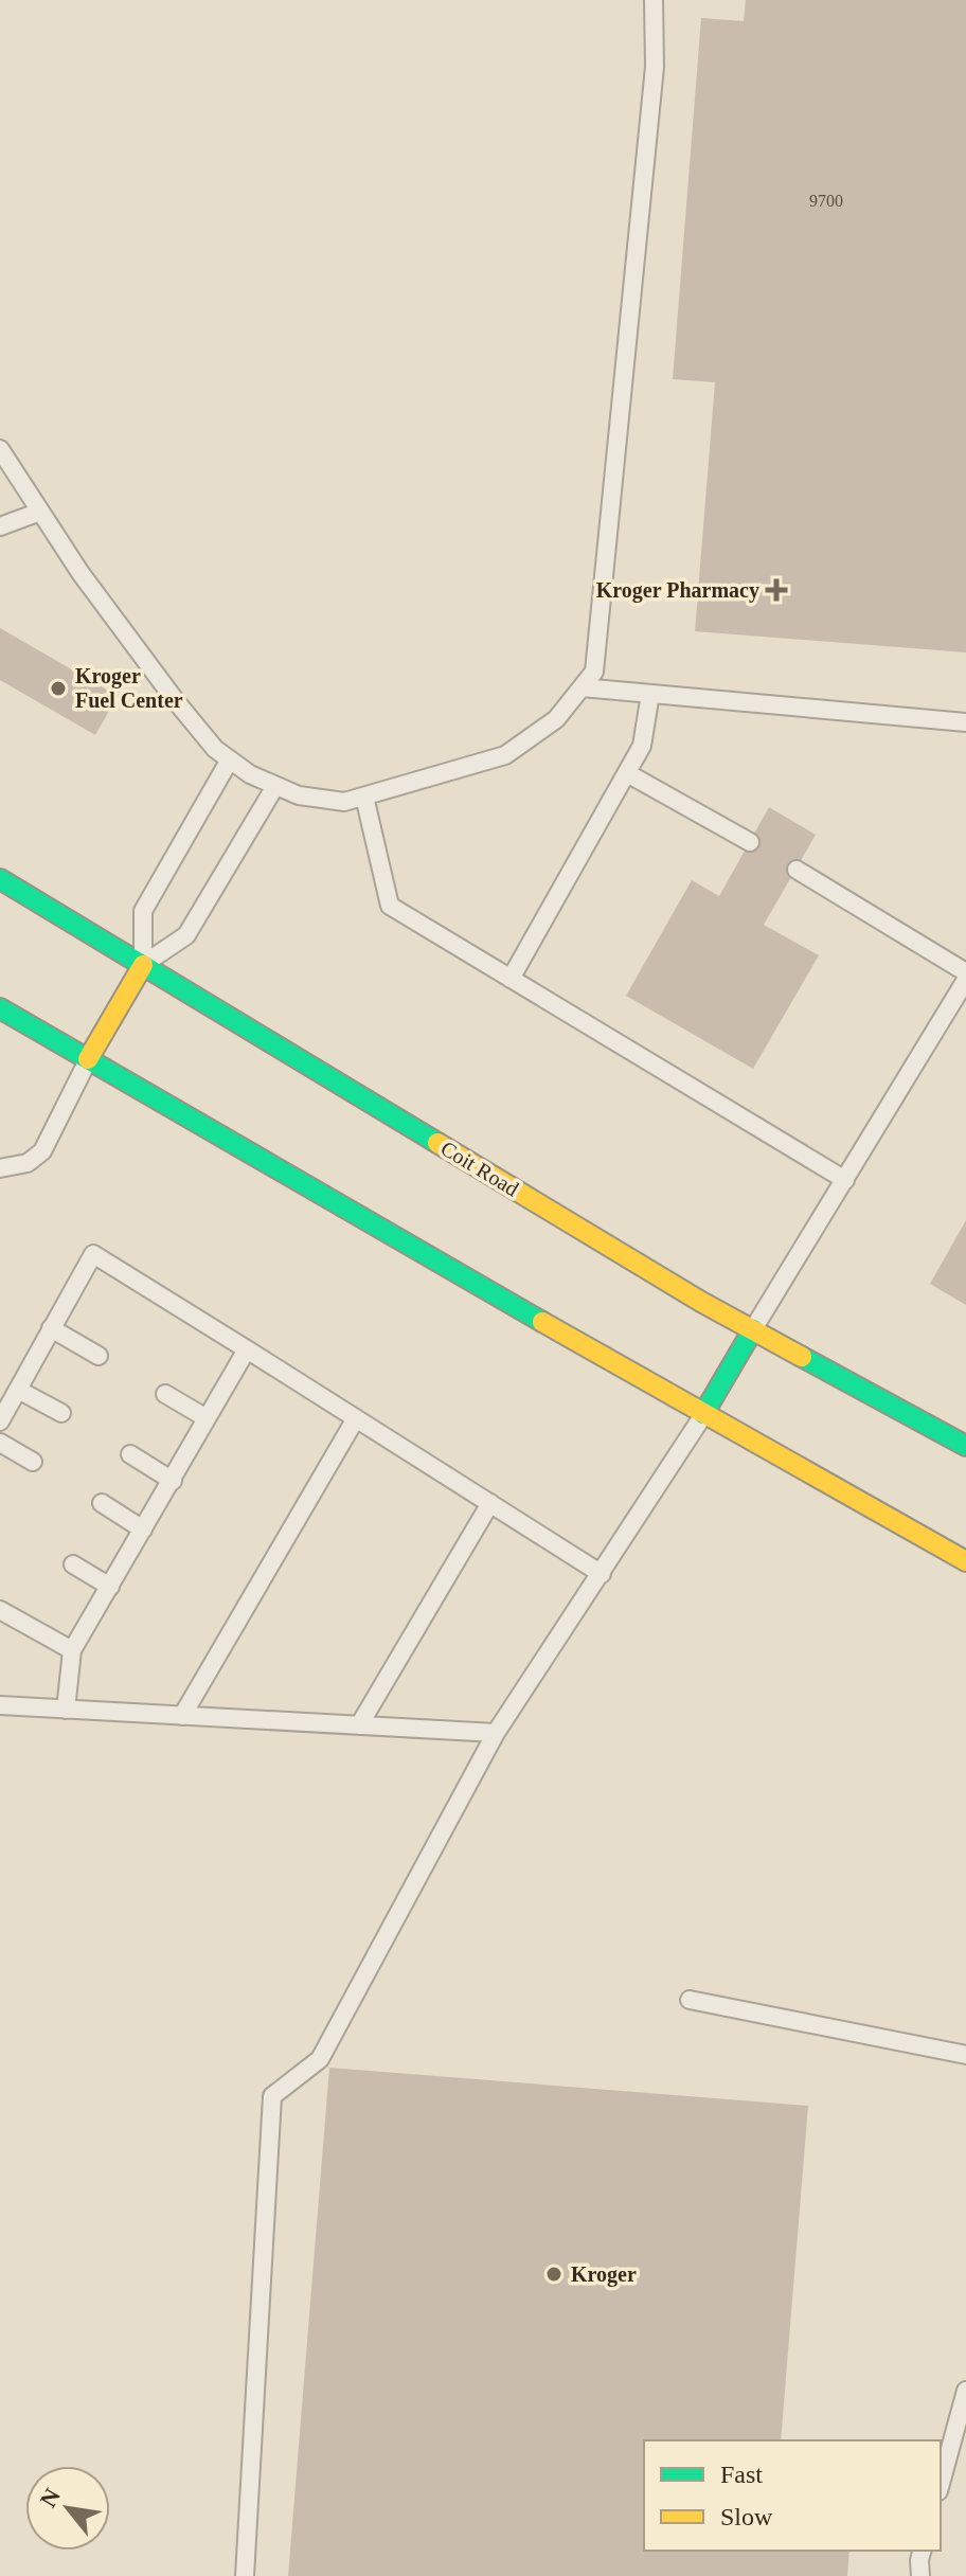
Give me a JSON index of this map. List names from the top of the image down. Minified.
{"streets":{"main road":["Coit Road"]},"places":{"health":["Kroger Pharmacy"],"other":["Kroger Fuel Center","Kroger"]},"house_numbers":["9700"],"legend":["Fast","Slow"],"north":"top left"}
